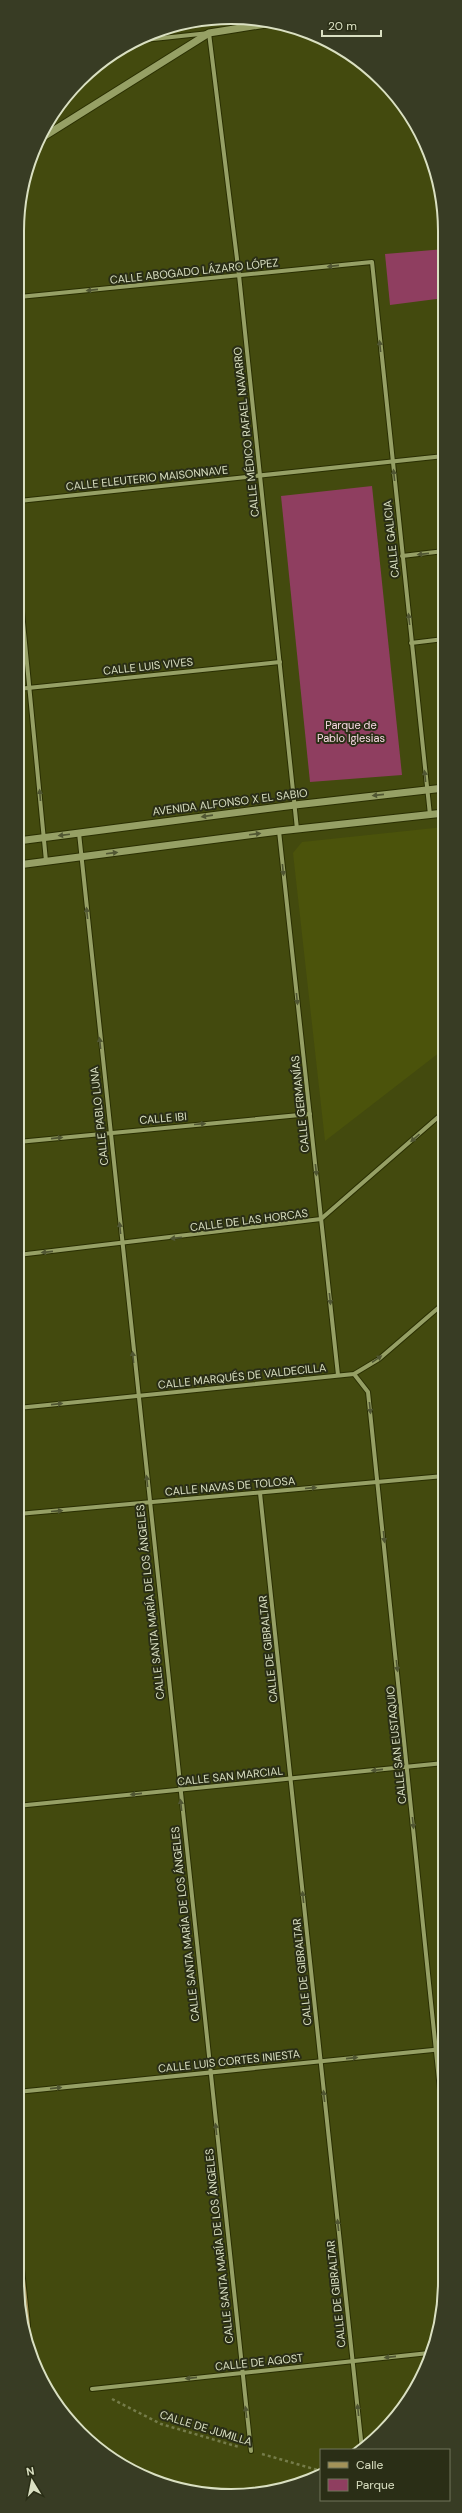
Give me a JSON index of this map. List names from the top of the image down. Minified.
{"streets":{"street":["CALLE ABOGADO LÁZARO LÓPEZ","CALLE MÉDICO RAFAEL NAVARRO","CALLE ELEUTERIO MAISONNAVE","CALLE GALICIA","CALLE LUIS VIVES","AVENIDA ALFONSO X EL SABIO","CALLE GERMANÍAS","CALLE PABLO LUNA","CALLE IBI","CALLE DE LAS HORCAS","CALLE MARQUÉS DE VALDECILLA","CALLE NAVAS DE TOLOSA","CALLE SANTA MARÍA DE LOS ÁNGELES","CALLE DE GIBRALTAR","CALLE SAN EUSTAQUIO","CALLE SAN MARCIAL","CALLE LUIS CORTES INIESTA","CALLE DE AGOST"],"path":["CALLE DE JUMILLA"]},"crossings":[["CALLE ABOGADO LÁZARO LÓPEZ","CALLE MÉDICO RAFAEL NAVARRO"],["CALLE ABOGADO LÁZARO LÓPEZ","CALLE GALICIA"],["CALLE MÉDICO RAFAEL NAVARRO","CALLE ELEUTERIO MAISONNAVE"],["CALLE MÉDICO RAFAEL NAVARRO","CALLE LUIS VIVES"],["CALLE MÉDICO RAFAEL NAVARRO","AVENIDA ALFONSO X EL SABIO"],["CALLE ELEUTERIO MAISONNAVE","CALLE GALICIA"],["CALLE GALICIA","AVENIDA ALFONSO X EL SABIO"],["AVENIDA ALFONSO X EL SABIO","CALLE PABLO LUNA"],["CALLE GERMANÍAS","CALLE IBI"],["CALLE GERMANÍAS","CALLE DE LAS HORCAS"],["CALLE GERMANÍAS","CALLE MARQUÉS DE VALDECILLA"],["CALLE PABLO LUNA","CALLE IBI"],["CALLE PABLO LUNA","CALLE DE LAS HORCAS"],["CALLE PABLO LUNA","CALLE MARQUÉS DE VALDECILLA"],["CALLE PABLO LUNA","CALLE SANTA MARÍA DE LOS ÁNGELES"],["CALLE MARQUÉS DE VALDECILLA","CALLE SANTA MARÍA DE LOS ÁNGELES"],["CALLE MARQUÉS DE VALDECILLA","CALLE SAN EUSTAQUIO"],["CALLE NAVAS DE TOLOSA","CALLE SANTA MARÍA DE LOS ÁNGELES"],["CALLE NAVAS DE TOLOSA","CALLE DE GIBRALTAR"],["CALLE NAVAS DE TOLOSA","CALLE SAN EUSTAQUIO"],["CALLE SANTA MARÍA DE LOS ÁNGELES","CALLE SAN MARCIAL"],["CALLE SANTA MARÍA DE LOS ÁNGELES","CALLE LUIS CORTES INIESTA"],["CALLE SANTA MARÍA DE LOS ÁNGELES","CALLE DE AGOST"],["CALLE SANTA MARÍA DE LOS ÁNGELES","CALLE DE JUMILLA"],["CALLE DE GIBRALTAR","CALLE SAN MARCIAL"],["CALLE DE GIBRALTAR","CALLE LUIS CORTES INIESTA"],["CALLE DE GIBRALTAR","CALLE DE AGOST"],["CALLE SAN EUSTAQUIO","CALLE SAN MARCIAL"],["CALLE SAN EUSTAQUIO","CALLE LUIS CORTES INIESTA"],["CALLE DE AGOST","CALLE DE JUMILLA"]],"one_way":["CALLE ABOGADO LÁZARO LÓPEZ","CALLE GALICIA","CALLE GERMANÍAS","CALLE PABLO LUNA","CALLE IBI","CALLE DE LAS HORCAS","CALLE MARQUÉS DE VALDECILLA","CALLE NAVAS DE TOLOSA","CALLE SANTA MARÍA DE LOS ÁNGELES","CALLE DE GIBRALTAR","CALLE SAN EUSTAQUIO","CALLE SAN MARCIAL","CALLE LUIS CORTES INIESTA","CALLE DE AGOST"],"parks":["Parque de Pablo Iglesias"],"legend":["Calle","Parque"],"scale_bar":"20 m","north":"top"}
